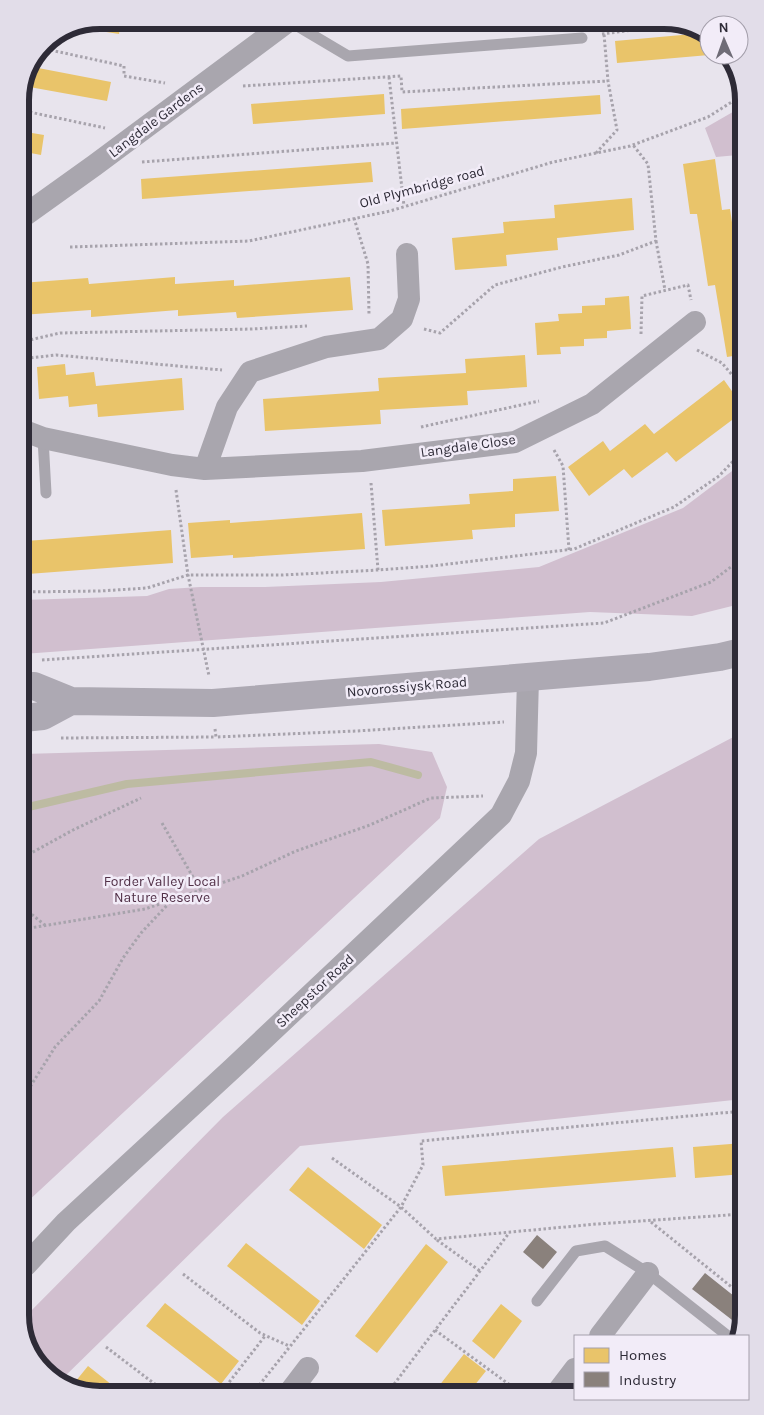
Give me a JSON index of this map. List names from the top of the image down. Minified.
{"streets":{"main road":["Novorossiysk Road"],"street":["Langdale Gardens","Langdale Close","Sheepstor Road"],"path":["Old Plymbridge road"]},"crossings":[["Novorossiysk Road","Sheepstor Road"]],"parks":["Forder Valley Local Nature Reserve"],"legend":["Homes","Industry"],"north":"top"}
